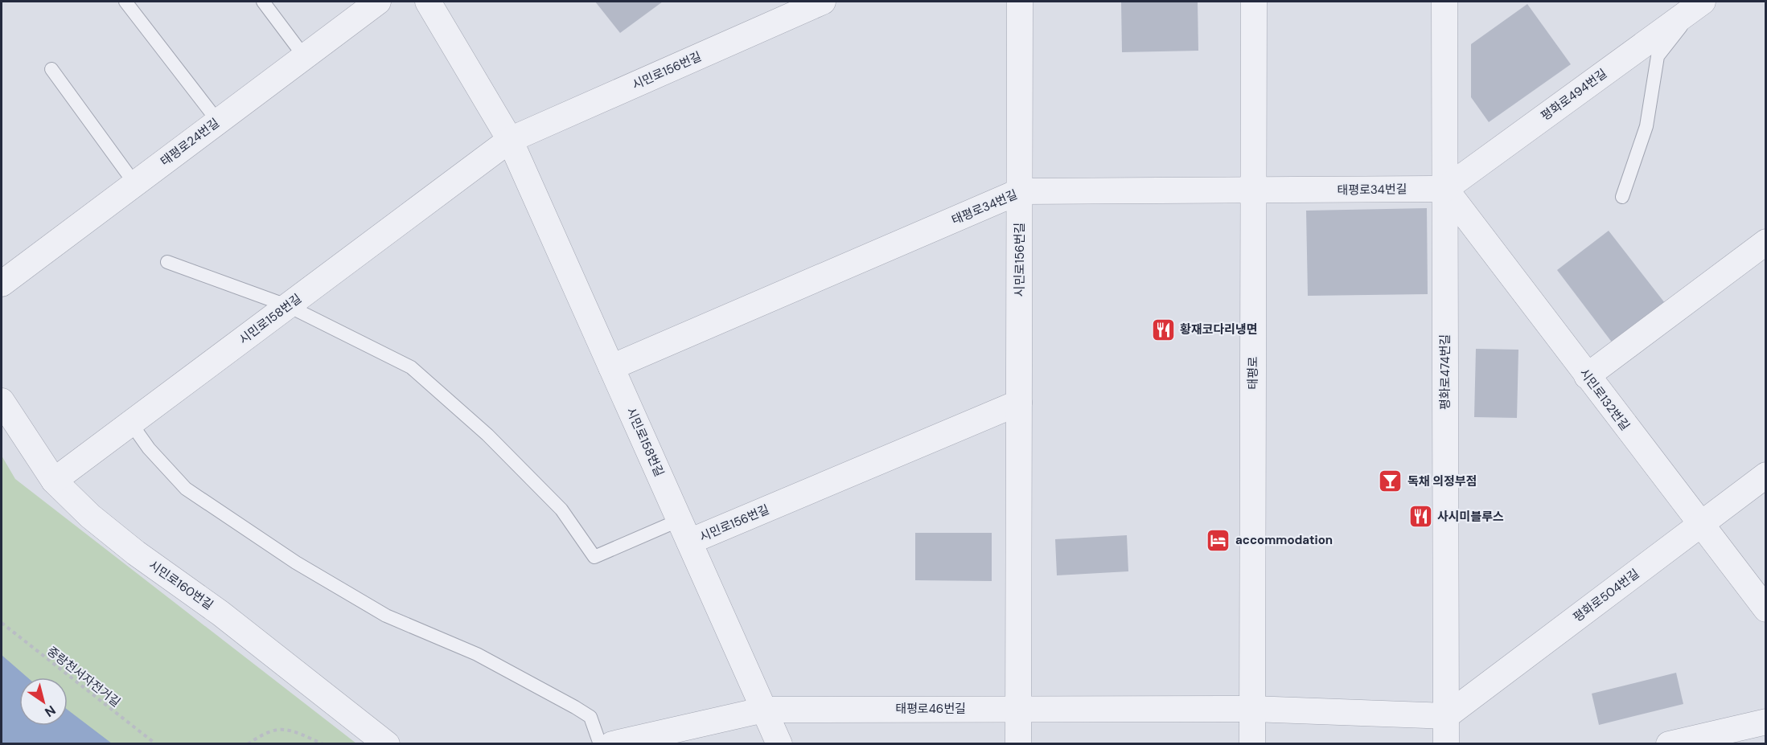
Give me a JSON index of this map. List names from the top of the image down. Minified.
{"streets":{"street":["시민로156번길","평화로494번길","태평로24번길","태평로34번길","시민로158번길","평화로474번길","태평로","시민로132번길","시민로160번길","평화로504번길","태평로46번길"],"path":["중랑천서자전거길"]},"crossings":[["시민로156번길","태평로34번길"],["시민로156번길","시민로158번길"],["시민로156번길","태평로46번길"],["평화로494번길","태평로34번길"],["평화로494번길","평화로474번길"],["평화로494번길","시민로132번길"],["태평로34번길","시민로158번길"],["태평로34번길","평화로474번길"],["태평로34번길","태평로"],["태평로34번길","시민로132번길"],["시민로158번길","시민로160번길"],["시민로158번길","태평로46번길"],["평화로474번길","시민로132번길"],["평화로474번길","평화로504번길"],["평화로474번길","태평로46번길"],["태평로","태평로46번길"],["시민로132번길","평화로504번길"],["평화로504번길","태평로46번길"]],"places":{"restaurant":["황재코다리냉면","사시미블루스"],"bar":["독채 의정부점"],"hotel":["accommodation"]},"north":"bottom right"}
